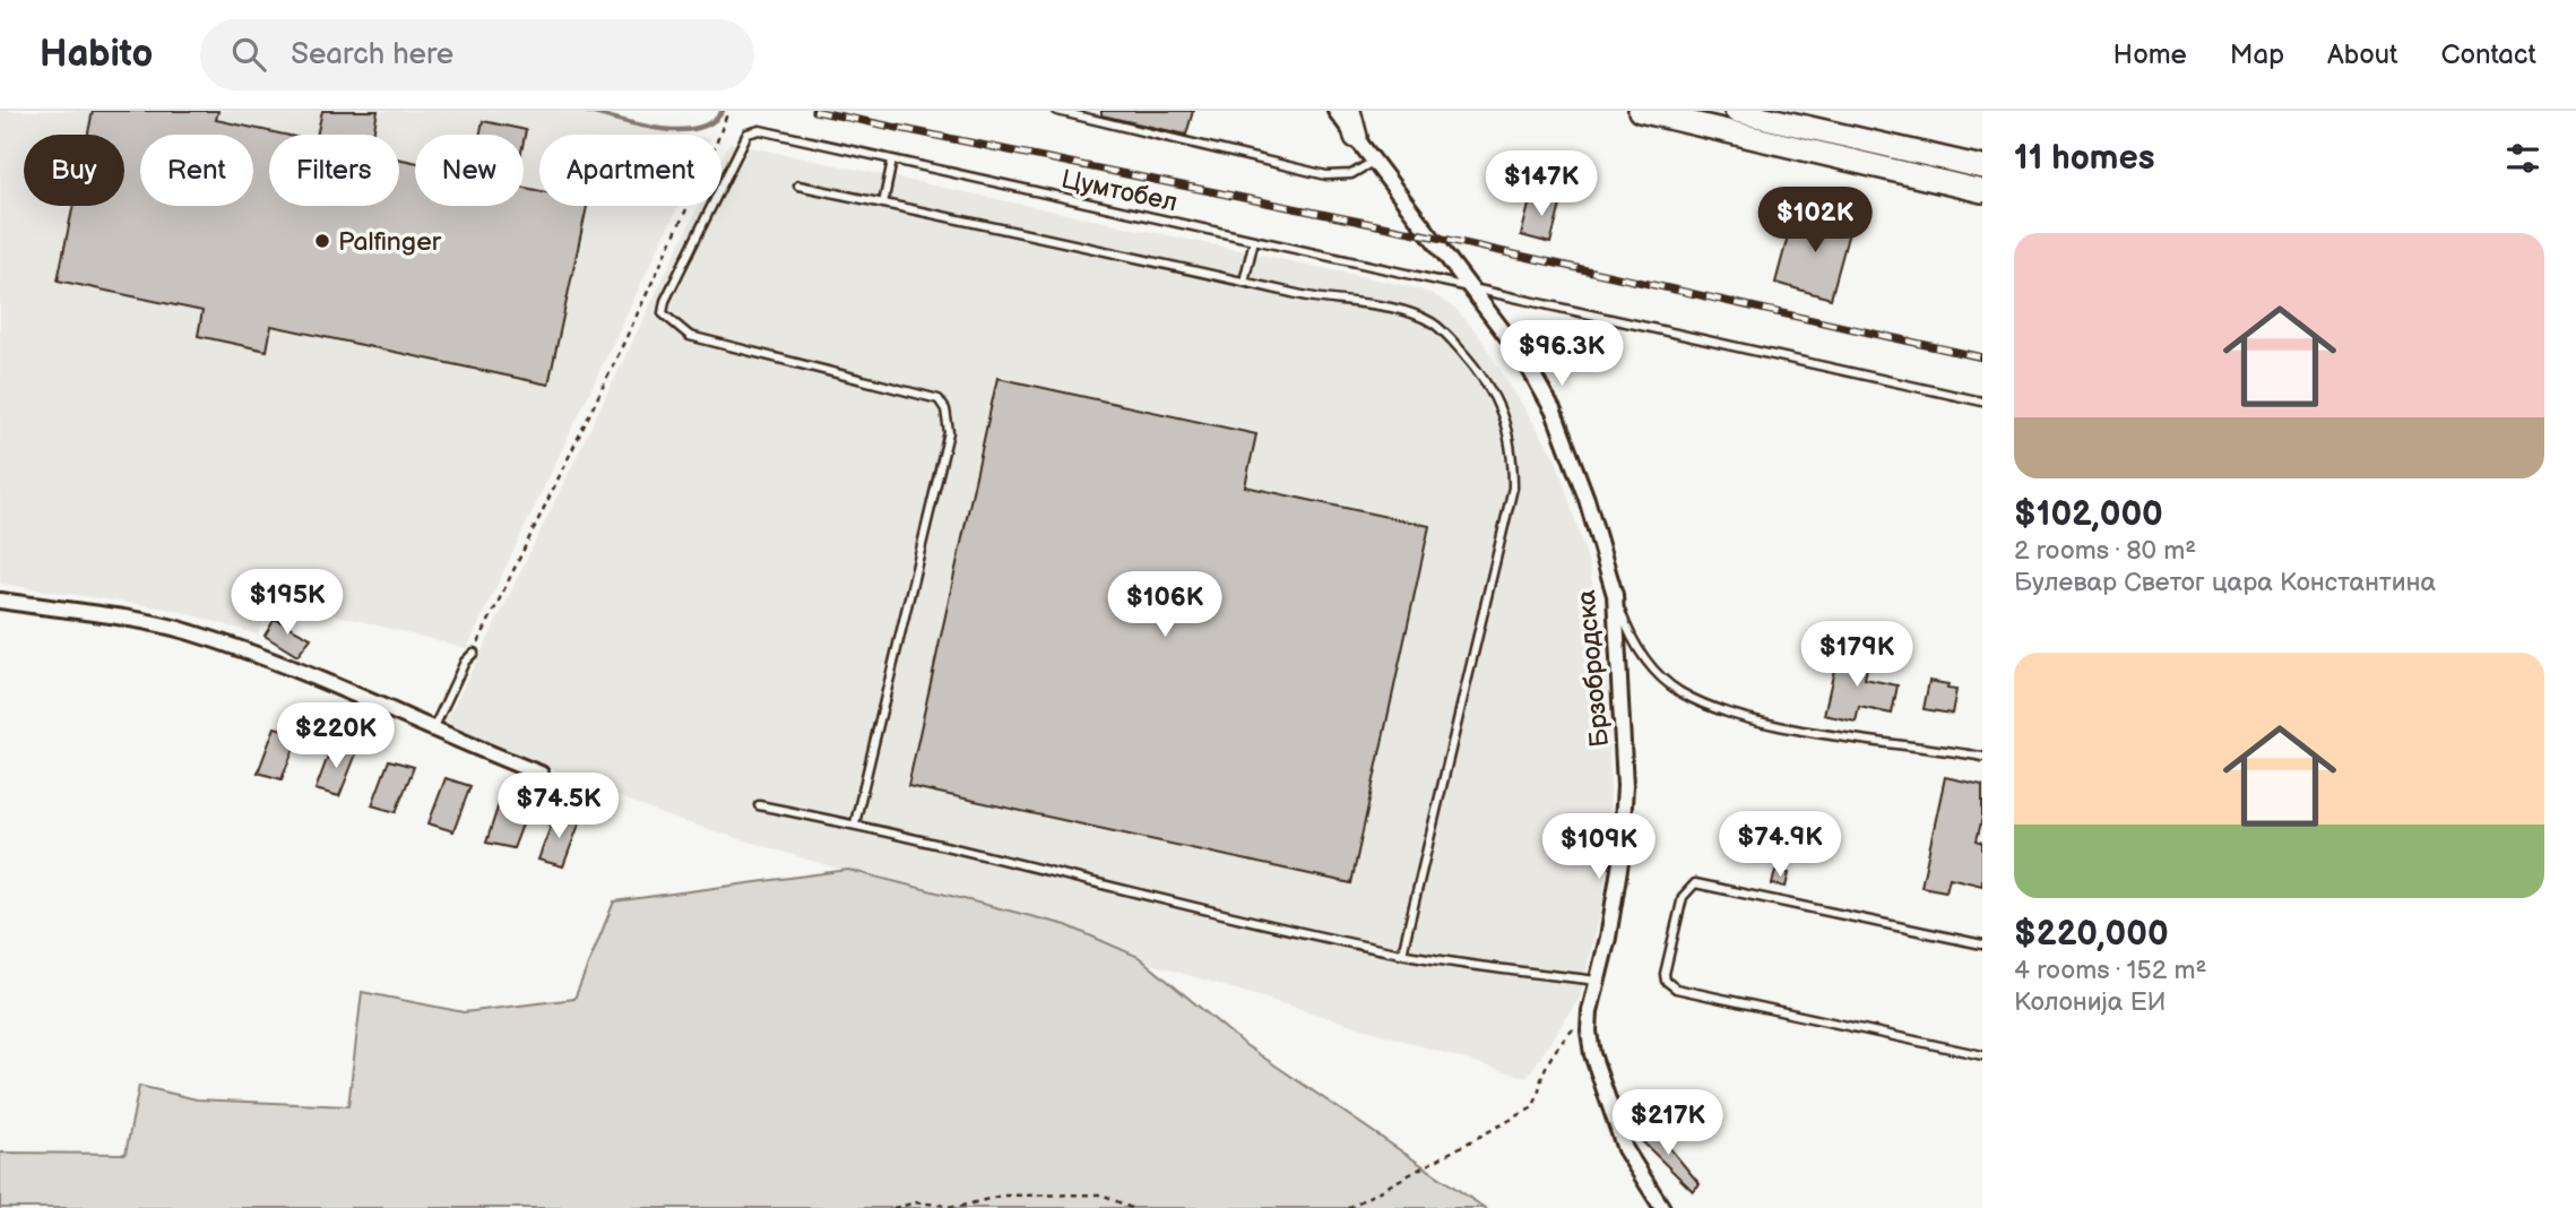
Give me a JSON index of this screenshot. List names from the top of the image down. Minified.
{"streets":{"street":["Брзобродска"],"lane":["Цумтобел"]},"crossings":[["Цумтобел","Брзобродска"]],"places":["Palfinger"],"page":{"header":"Habito","search":"Search here","nav":["Home","Map","About","Contact"],"heading":"11 homes","chip":["Buy","Rent","Filters","New","Apartment"],"price":["$147K","$102K","$96.3K","$195K","$106K","$179K","$220K","$74.5K","$74.9K","$109K","$217K"],"list":[{"name":"$102,000","note":"2 rooms · 80 m² · Булевар Светог цара Константина"},{"name":"$220,000","note":"4 rooms · 152 m² · Колонија ЕИ"}]}}
